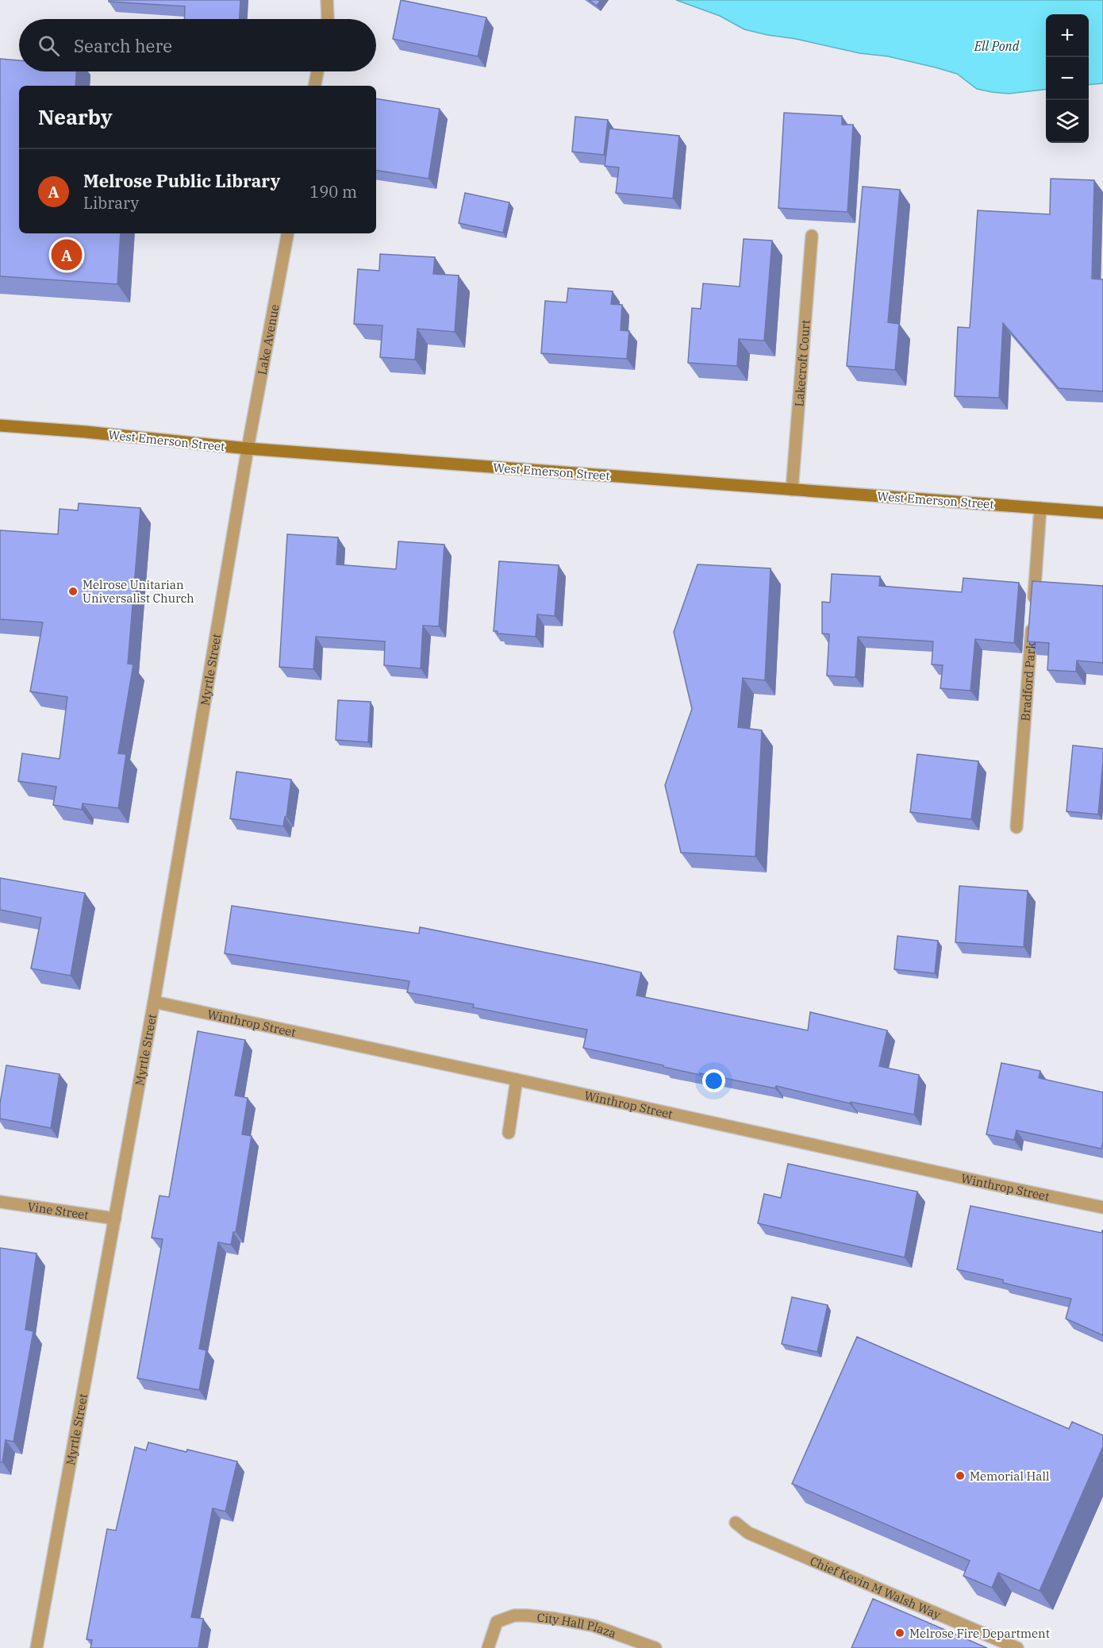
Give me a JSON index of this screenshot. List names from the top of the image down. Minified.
{"streets":{"street":["Lake Avenue","Lakecroft Court","West Emerson Street","Myrtle Street","Bradford Park","Winthrop Street","Vine Street","Chief Kevin M Walsh Way","City Hall Plaza"]},"crossings":[["Lake Avenue","West Emerson Street"],["Lake Avenue","Myrtle Street"],["Lakecroft Court","West Emerson Street"],["West Emerson Street","Myrtle Street"],["West Emerson Street","Bradford Park"],["Myrtle Street","Winthrop Street"],["Myrtle Street","Vine Street"]],"water":["Ell Pond"],"places":["Melrose Unitarian Universalist Church","Memorial Hall","Melrose Fire Department"],"page":{"map_buttons":["+","−"],"search":"Search here","heading":"Nearby","list":[{"mark":"A","name":"Melrose Public Library","note":"Library","value":"190 m"}],"pins":"A"}}
